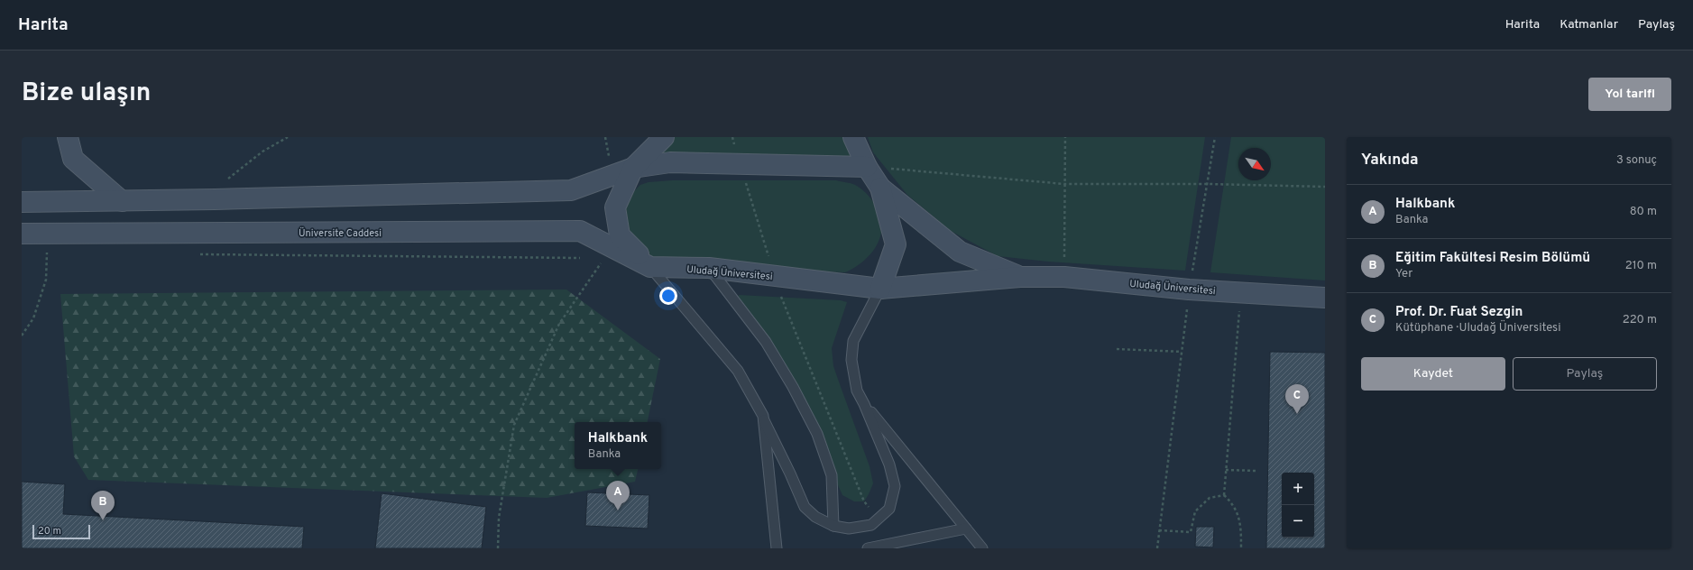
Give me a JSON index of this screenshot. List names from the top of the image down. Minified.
{"streets":{"street":["Üniversite Caddesi","Uludağ Üniversitesi"]},"crossings":[["Üniversite Caddesi","Uludağ Üniversitesi"]],"scale_bar":"20 m","north":"bottom right","page":{"header":"Harita","nav":["Harita","Katmanlar","Paylaş"],"title":"Bize ulaşın","buttons":["Yol tarifi",["Kaydet","Paylaş"]],"heading":["Yakında","3 sonuç"],"list":[{"mark":"A","name":"Halkbank","note":"Banka","value":"80 m"},{"mark":"B","name":"Eğitim Fakültesi Resim Bölümü","note":"Yer","value":"210 m"},{"mark":"C","name":"Prof. Dr. Fuat Sezgin","note":"Kütüphane · Uludağ Üniversitesi","value":"220 m"}],"pins":["C","A","B"],"popup":["Halkbank","Banka"],"map_buttons":["+","−"],"scale":"20 m"}}
